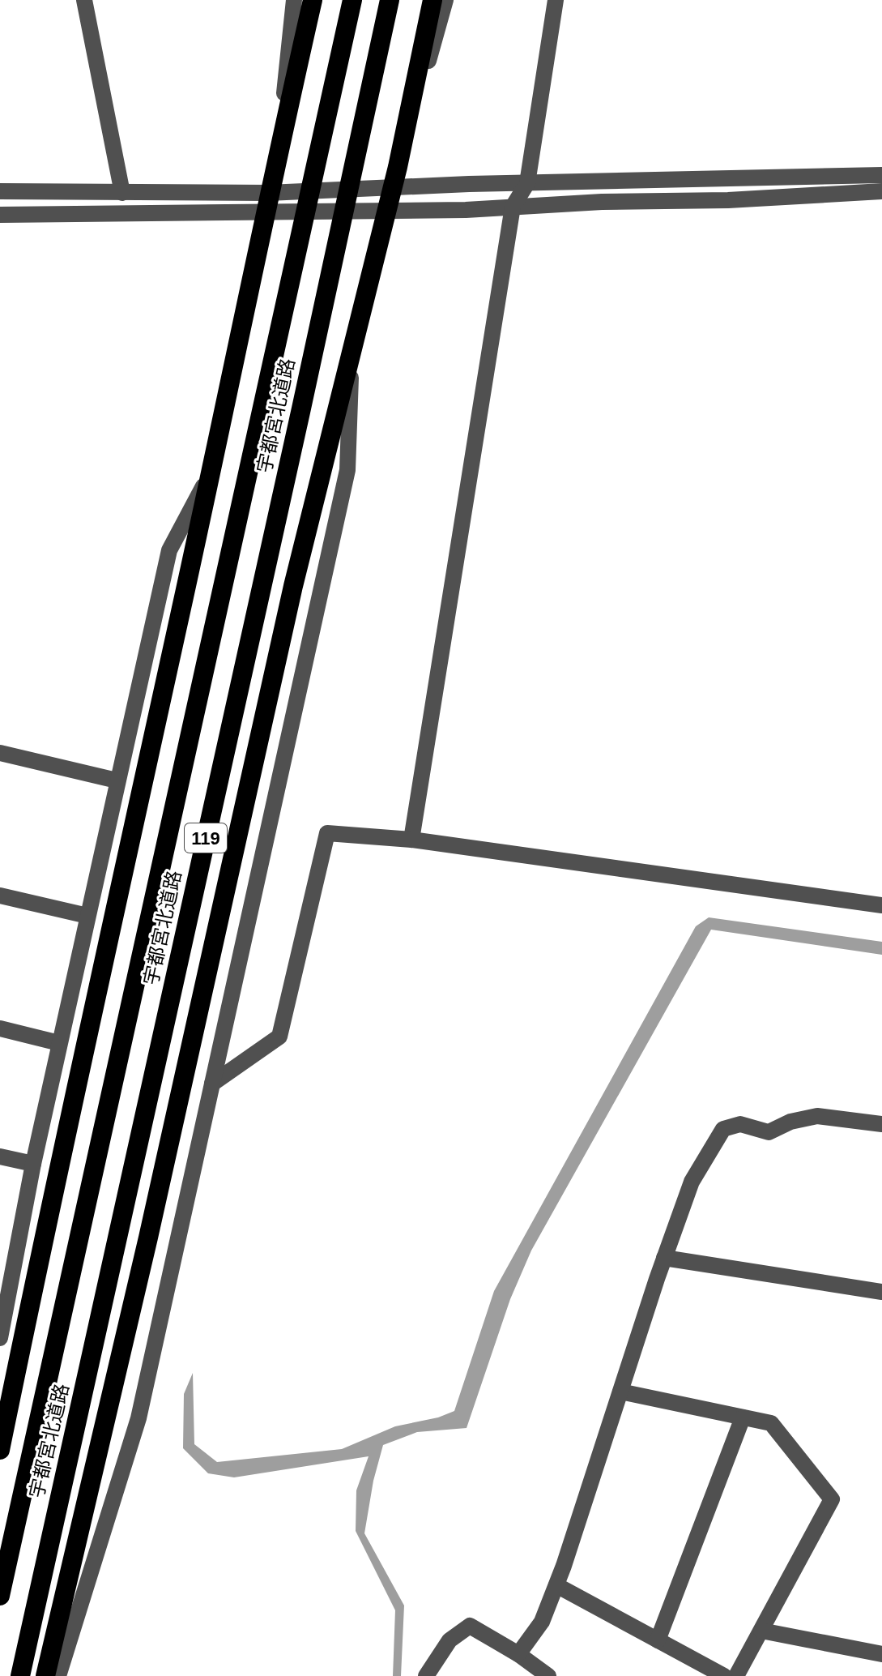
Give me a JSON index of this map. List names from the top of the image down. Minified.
{"streets":{"highway":["宇都宮北道路","119"]}}
